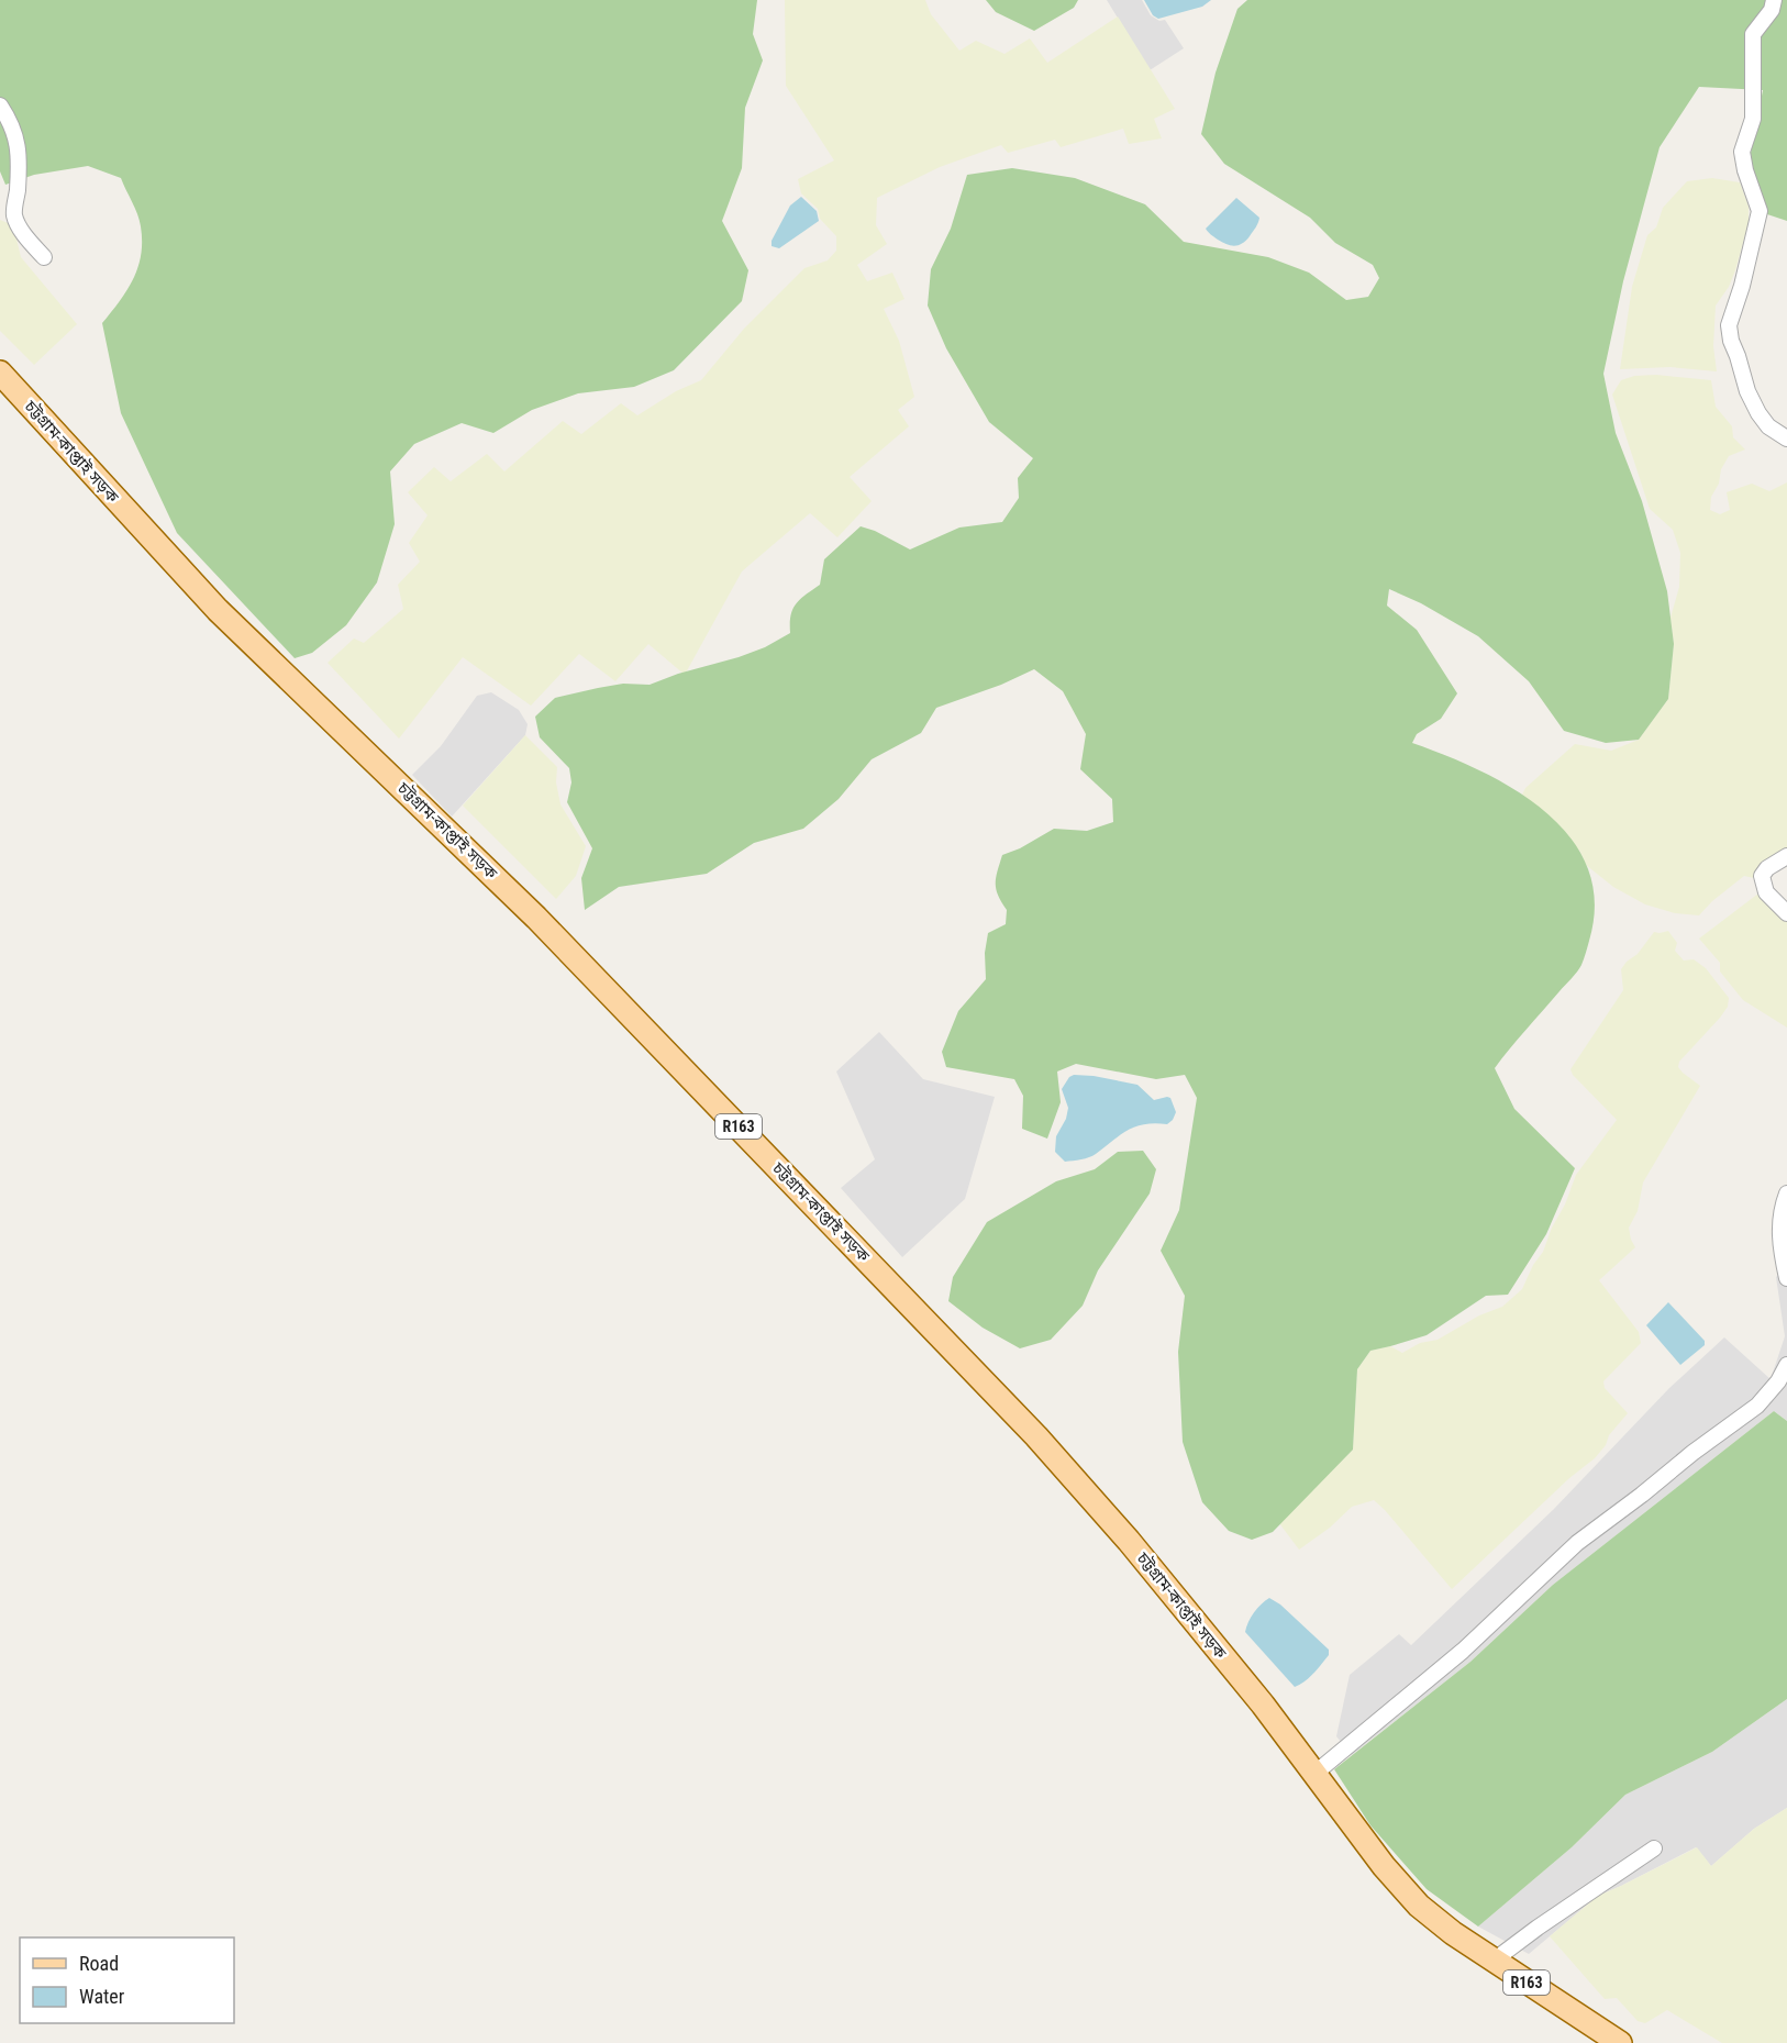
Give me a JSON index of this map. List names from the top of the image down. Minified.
{"streets":{"main road":["চট্টগ্রাম-কাপ্তাই সড়ক","R163"]},"crossings":[["চট্টগ্রাম-কাপ্তাই সড়ক","R163"]],"legend":["Road","Water"]}
